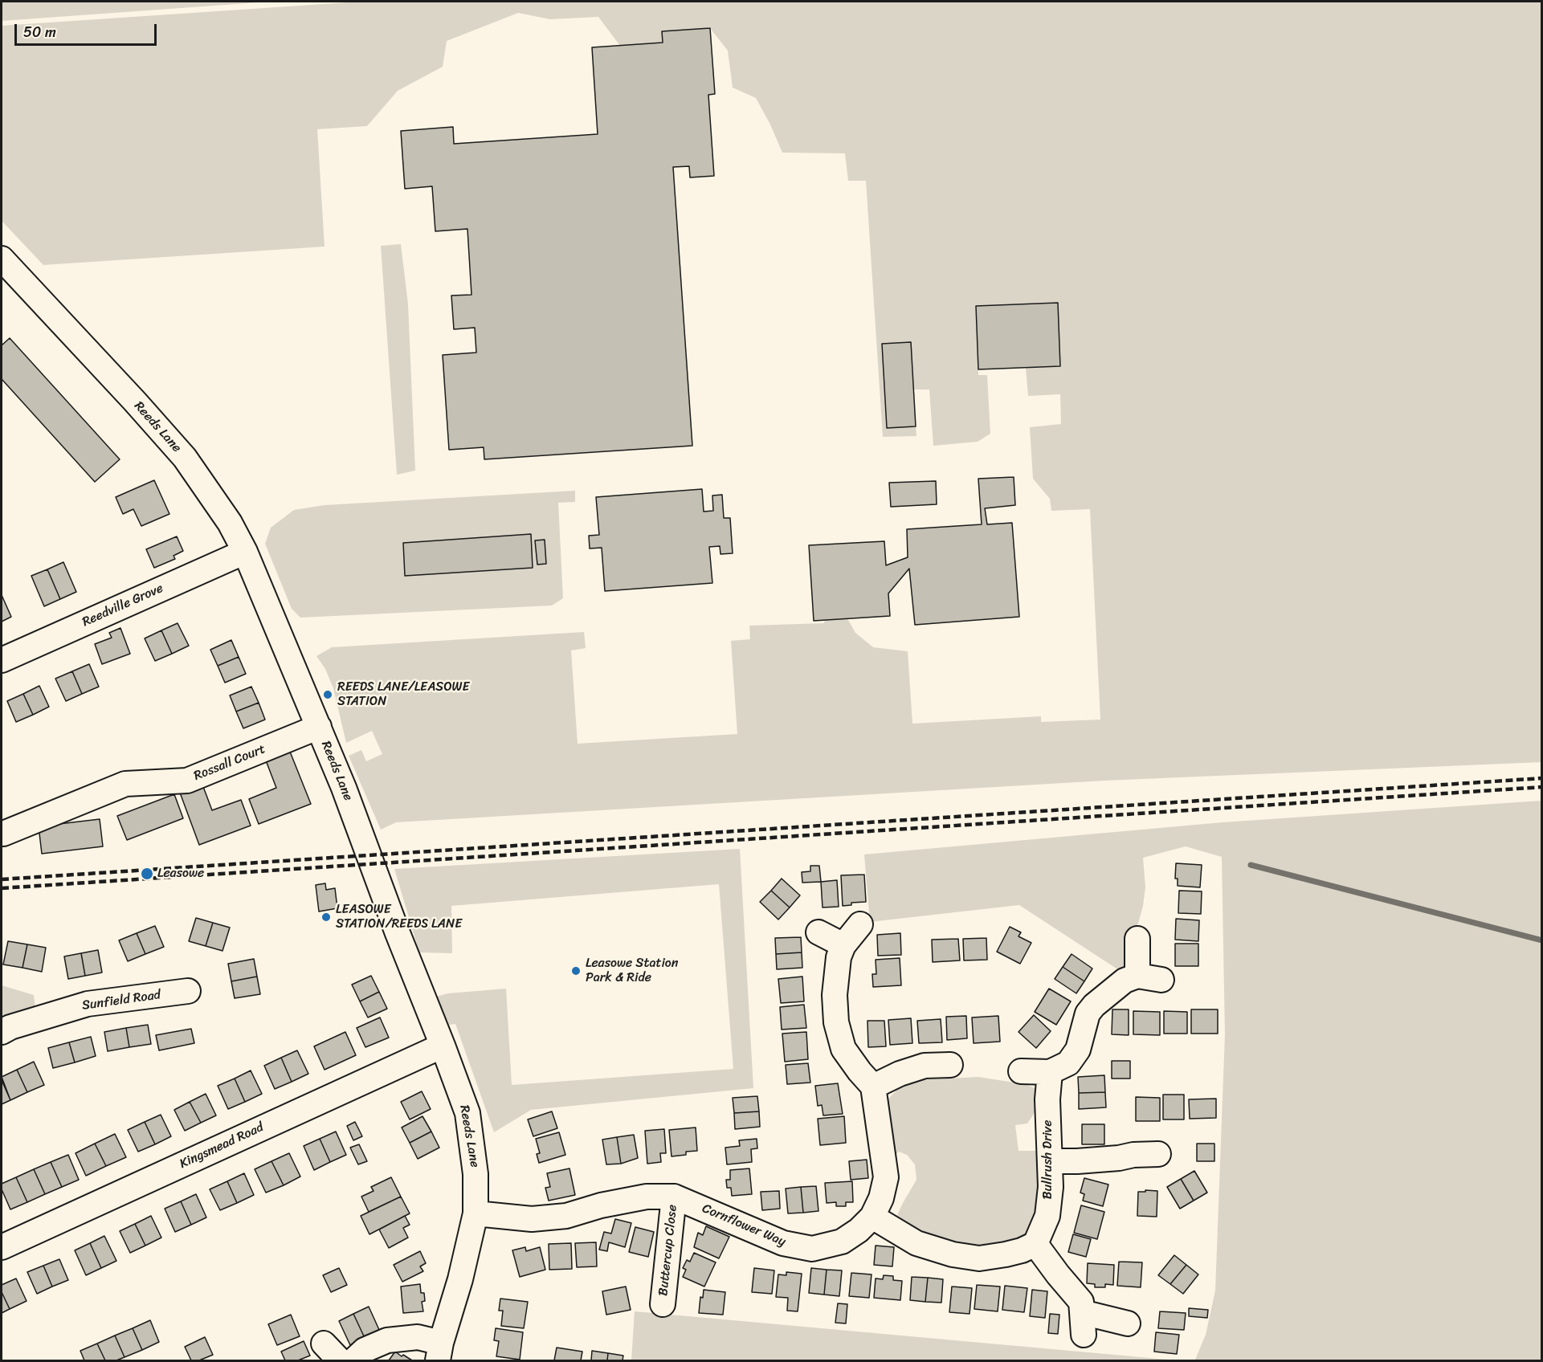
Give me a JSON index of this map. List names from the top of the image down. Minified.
{"streets":{"street":["Reeds Lane","Reedville Grove","Rossall Court","Sunfield Road","Kingsmead Road","Bullrush Drive","Cornflower Way","Buttercup Close"]},"crossings":[["Reeds Lane","Reedville Grove"],["Reeds Lane","Rossall Court"],["Reeds Lane","Kingsmead Road"],["Reeds Lane","Cornflower Way"],["Cornflower Way","Buttercup Close"]],"places":["REEDS LANE/LEASOWE STATION","Leasowe","LEASOWE STATION/REEDS LANE","Leasowe Station Park & Ride"],"scale_bar":"50 m"}
